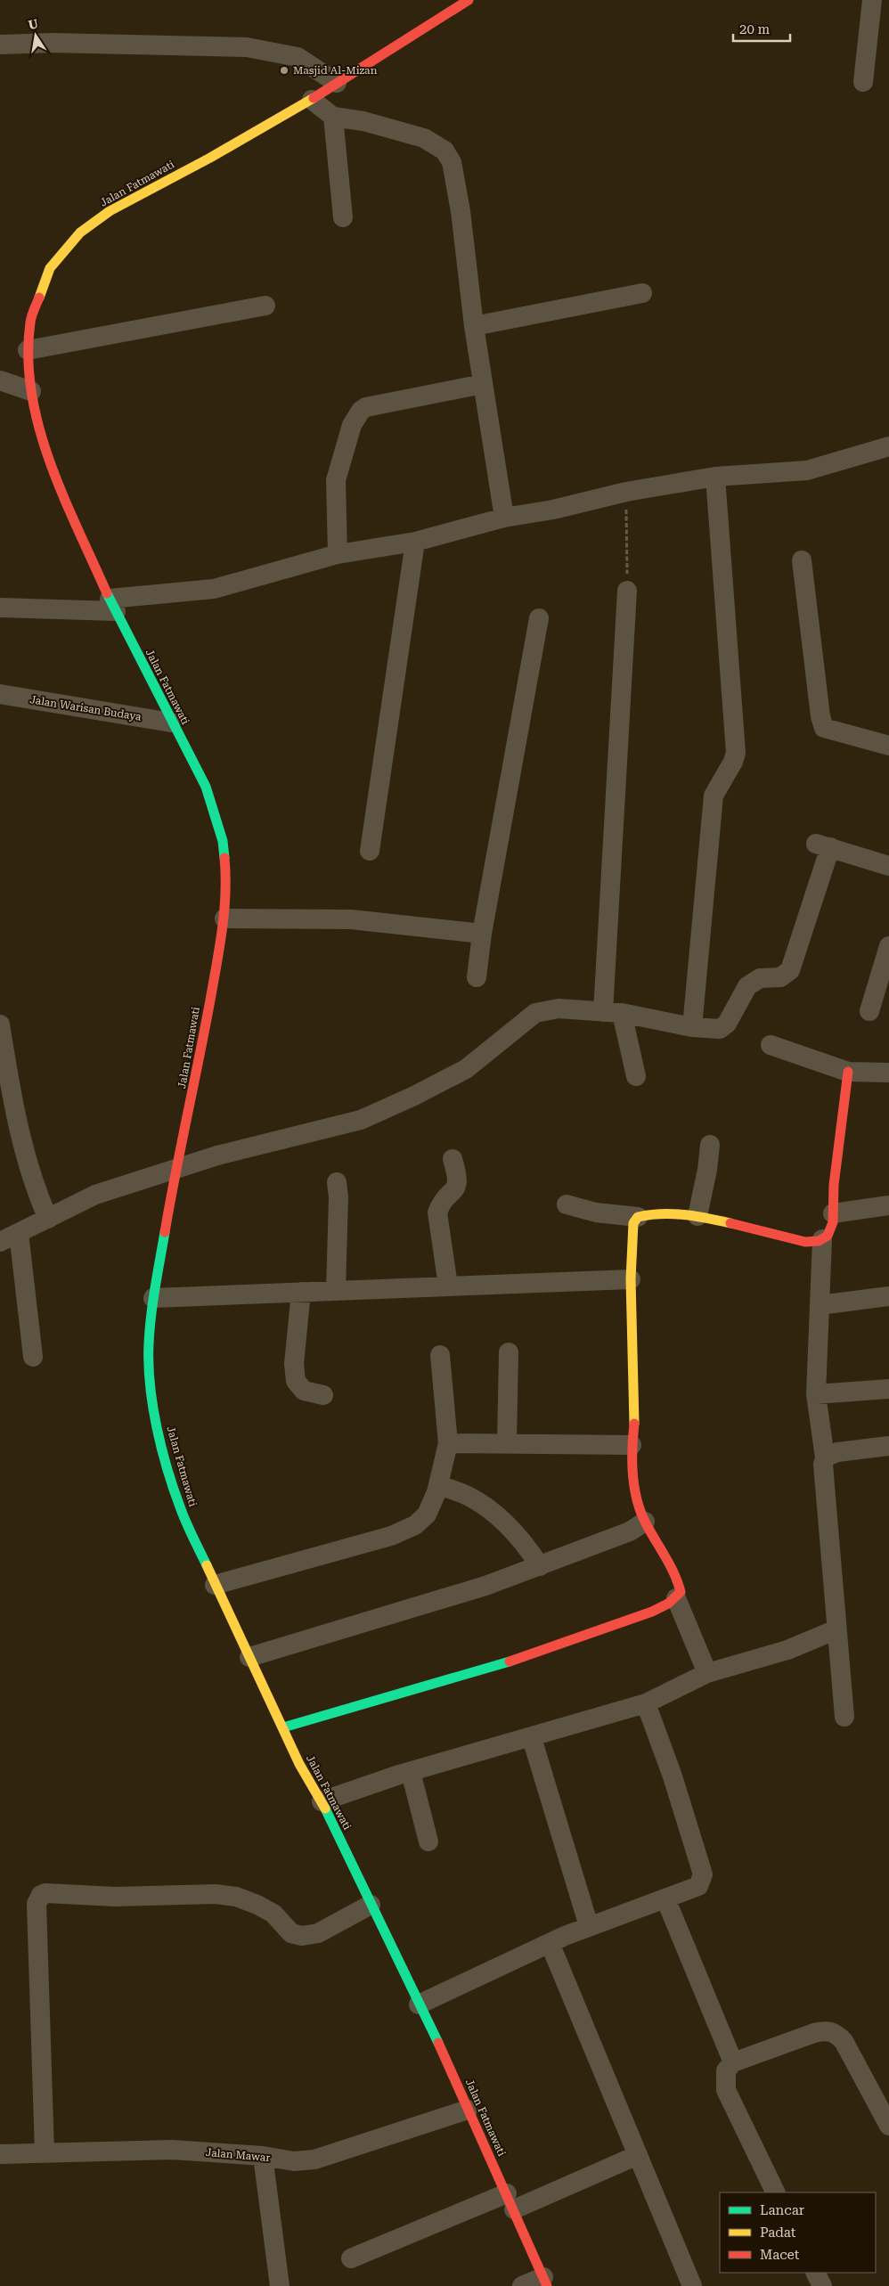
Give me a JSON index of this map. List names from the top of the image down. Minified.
{"streets":{"street":["Jalan Fatmawati","Jalan Warisan Budaya","Jalan Mawar"]},"crossings":[["Jalan Fatmawati","Jalan Warisan Budaya"],["Jalan Fatmawati","Jalan Mawar"]],"places":["Masjid Al-Mizan"],"legend":["Lancar","Padat","Macet"],"scale_bar":"20 m","north":"top"}
